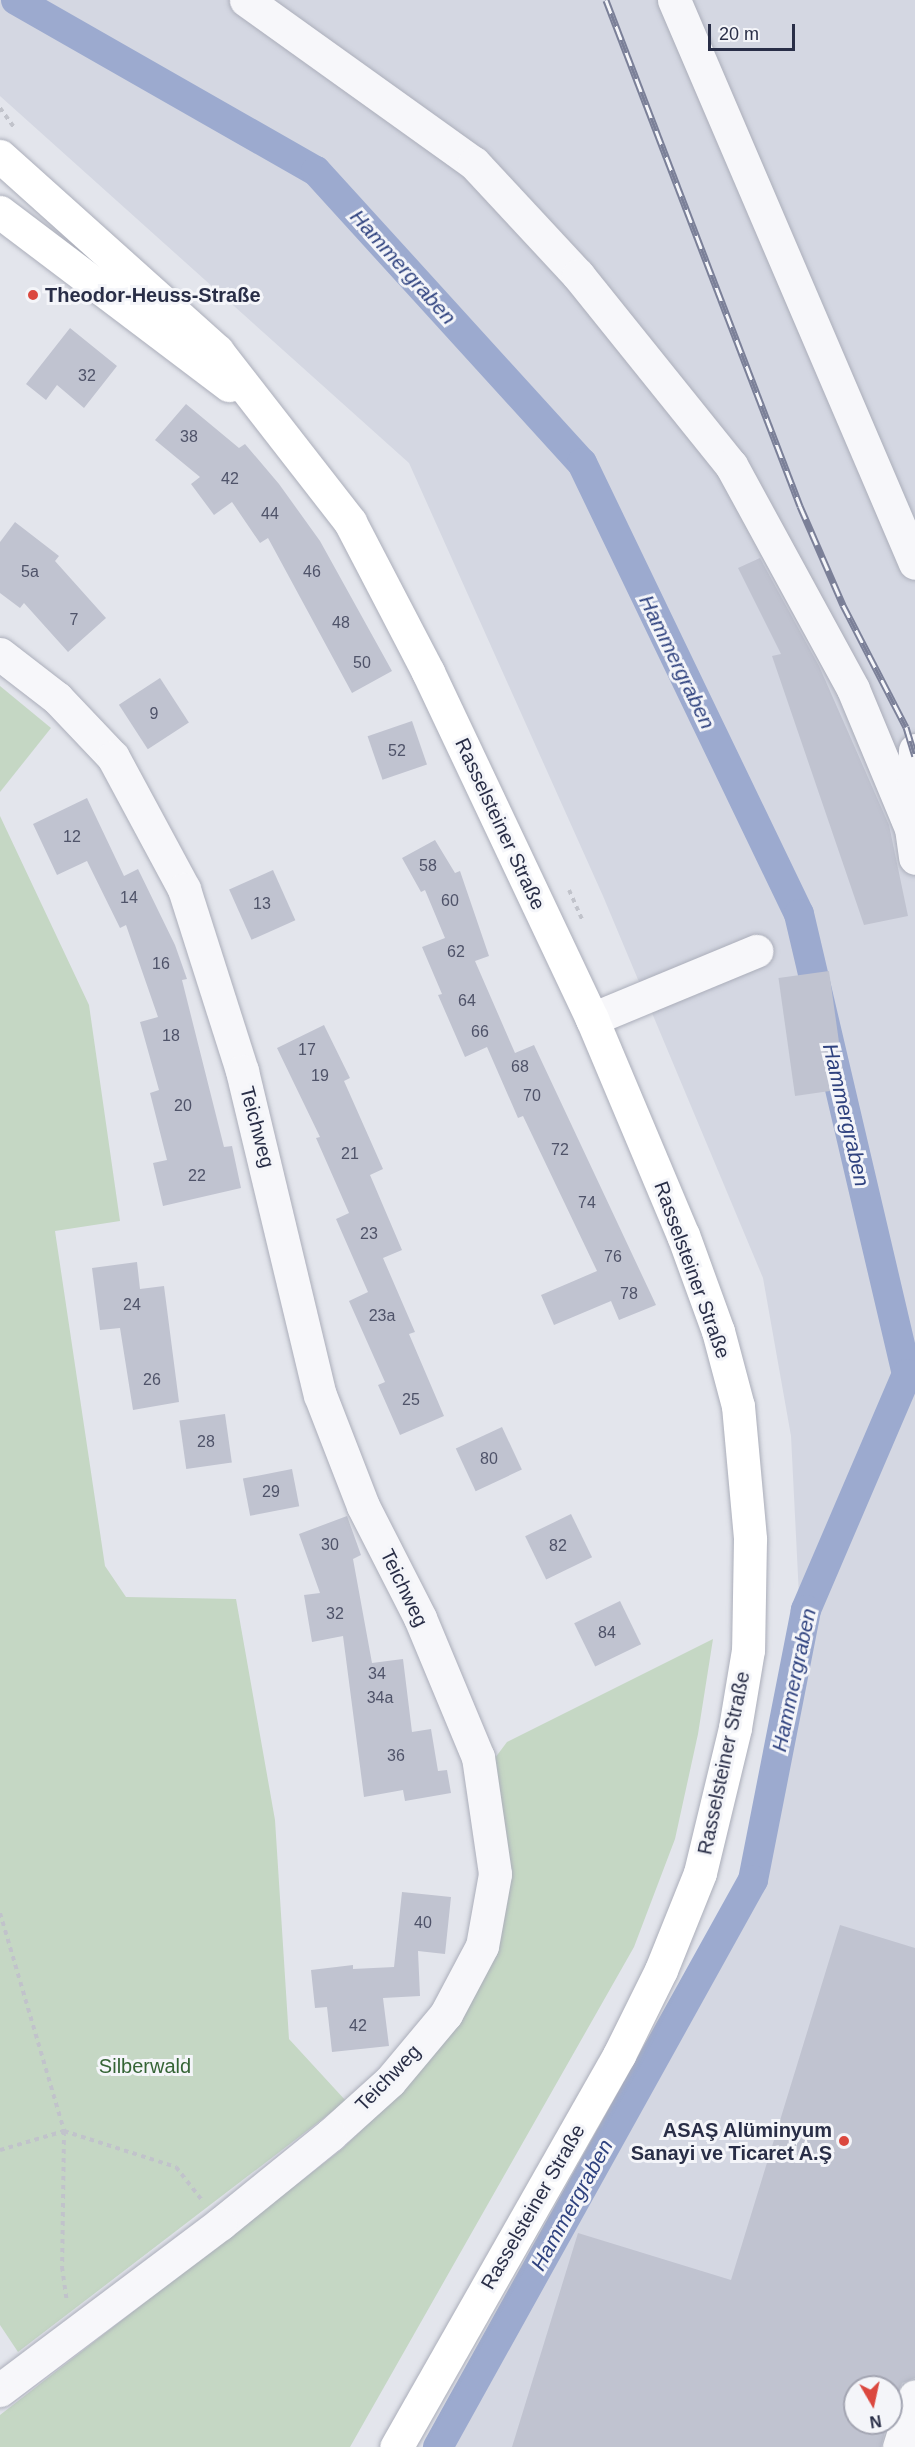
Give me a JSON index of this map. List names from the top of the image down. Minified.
{"streets":{"main road":["Rasselsteiner Straße"],"street":["Teichweg"]},"water":["Hammergraben"],"parks":["Silberwald"],"places":["Theodor-Heuss-Straße","ASAŞ Alüminyum Sanayi ve Ticaret A.Ş"],"house_numbers":["32","38","42","44","5a","46","7","48","50","9","52","12","58","14","60","13","62","16","64","66","18","17","68","19","70","20","72","21","22","74","23","76","78","24","23a","26","25","28","80","29","30","82","32","84","34","34a","36","40","42"],"scale_bar":"20 m","north":"bottom"}
